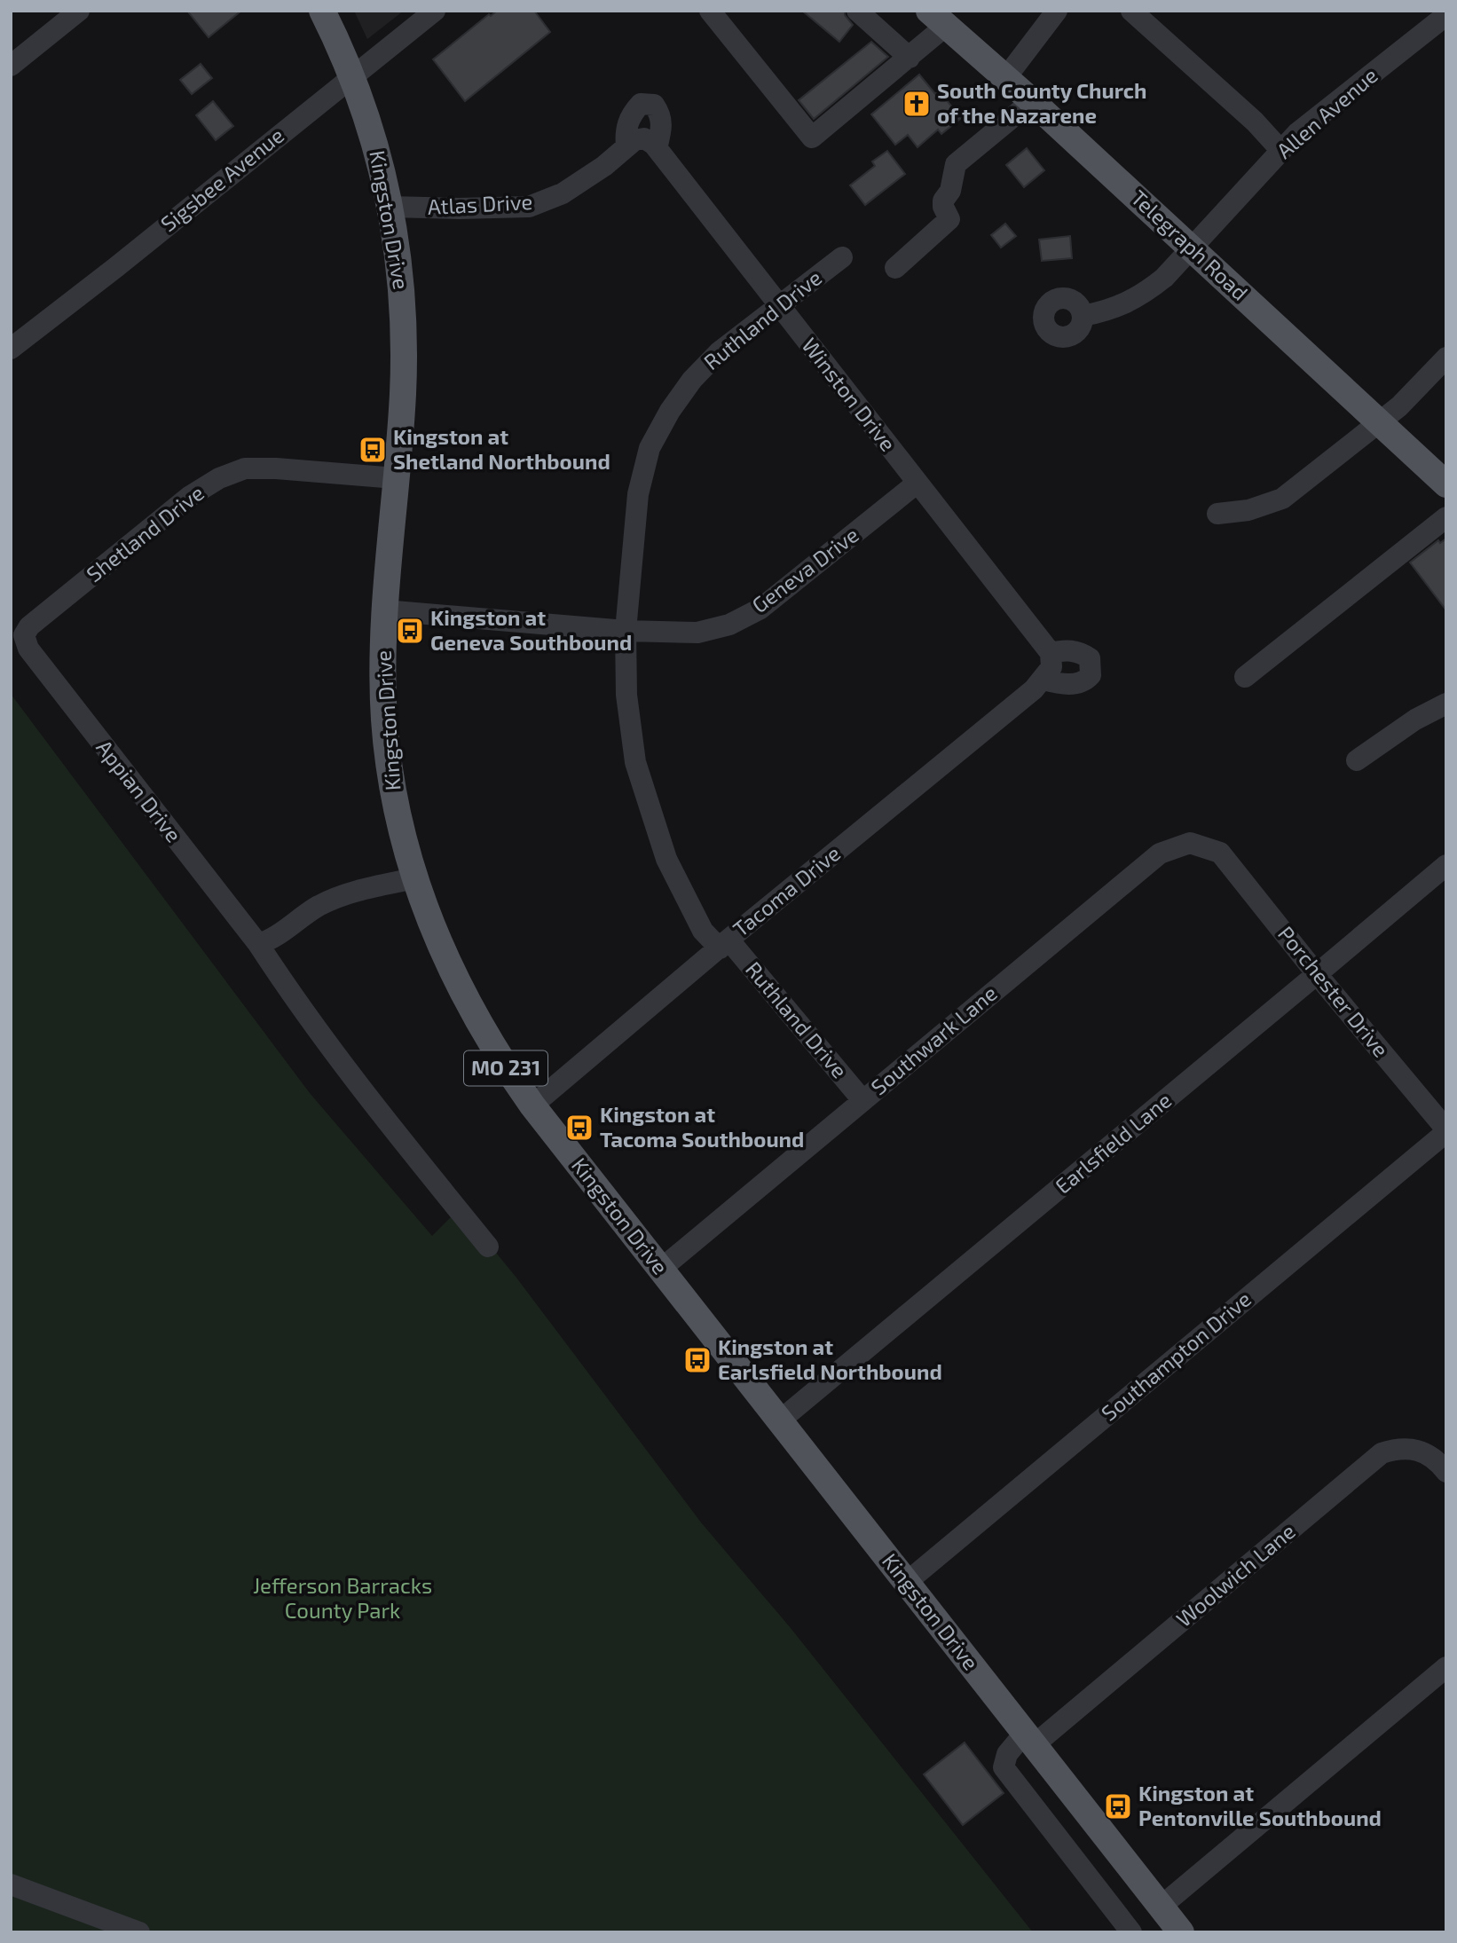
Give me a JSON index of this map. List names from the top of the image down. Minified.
{"streets":{"main road":["Kingston Drive","Telegraph Road","MO 231"],"street":["Allen Avenue","Sigsbee Avenue","Atlas Drive","Ruthland Drive","Winston Drive","Shetland Drive","Geneva Drive","Appian Drive","Tacoma Drive","Porchester Drive","Southwark Lane","Earlsfield Lane","Southampton Drive","Woolwich Lane"]},"crossings":[["Allen Avenue","Telegraph Road"],["Sigsbee Avenue","Kingston Drive"],["Atlas Drive","Kingston Drive"],["Atlas Drive","Winston Drive"],["Kingston Drive","Shetland Drive"],["Kingston Drive","Geneva Drive"],["Kingston Drive","Tacoma Drive"],["Kingston Drive","Southwark Lane"],["Kingston Drive","Earlsfield Lane"],["Kingston Drive","Southampton Drive"],["Kingston Drive","Woolwich Lane"],["Ruthland Drive","Winston Drive"],["Ruthland Drive","Geneva Drive"],["Ruthland Drive","Tacoma Drive"],["Ruthland Drive","Southwark Lane"],["Winston Drive","Geneva Drive"],["Shetland Drive","Appian Drive"],["Porchester Drive","Southwark Lane"],["Porchester Drive","Earlsfield Lane"],["Porchester Drive","Southampton Drive"]],"parks":["Jefferson Barracks County Park"],"places":{"church":["South County Church of the Nazarene"],"bus stop":["Kingston at Shetland Northbound","Kingston at Geneva Southbound","Kingston at Tacoma Southbound","Kingston at Earlsfield Northbound","Kingston at Pentonville Southbound"]}}
